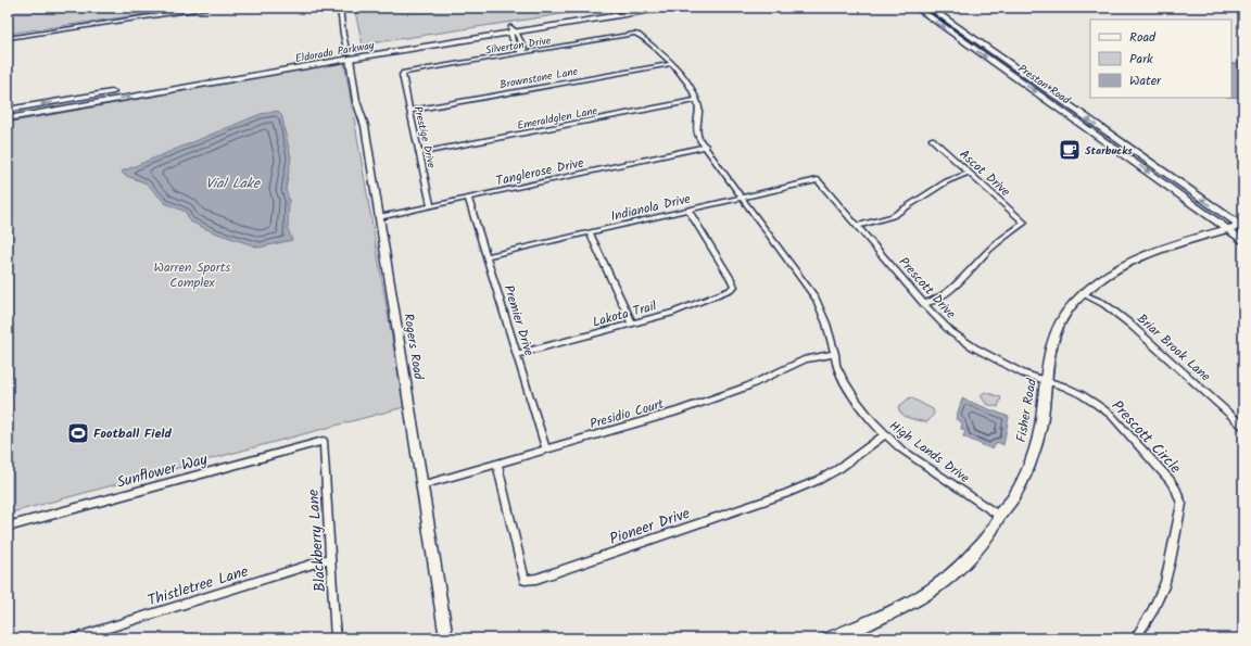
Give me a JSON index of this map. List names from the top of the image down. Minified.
{"streets":{"main road":["Eldorado Parkway","Preston Road"],"street":["Silverton Drive","Brownstone Lane","Emeraldglen Lane","Prestige Drive","Tanglerose Drive","Ascot Drive","Indianola Drive","Prescott Drive","Lakota Trail","Premier Drive","Rogers Road","Briar Brook Lane","Fisher Road","Presidio Court","Prescott Circle","High Lands Drive","Sunflower Way","Pioneer Drive","Blackberry Lane","Thistletree Lane"]},"crossings":[["Silverton Drive","Brownstone Lane"],["Silverton Drive","Prestige Drive"],["Eldorado Parkway","Rogers Road"],["Brownstone Lane","Prestige Drive"],["Preston Road","Fisher Road"],["Emeraldglen Lane","Prestige Drive"],["Emeraldglen Lane","High Lands Drive"],["Prestige Drive","Tanglerose Drive"],["Tanglerose Drive","Premier Drive"],["Tanglerose Drive","Rogers Road"],["Tanglerose Drive","High Lands Drive"],["Ascot Drive","Prescott Drive"],["Indianola Drive","Prescott Drive"],["Indianola Drive","Lakota Trail"],["Indianola Drive","Premier Drive"],["Indianola Drive","High Lands Drive"],["Prescott Drive","Fisher Road"],["Prescott Drive","Prescott Circle"],["Lakota Trail","Premier Drive"],["Premier Drive","Presidio Court"],["Rogers Road","Presidio Court"],["Briar Brook Lane","Fisher Road"],["Fisher Road","Prescott Circle"],["Fisher Road","High Lands Drive"],["Presidio Court","High Lands Drive"],["Presidio Court","Pioneer Drive"],["High Lands Drive","Pioneer Drive"],["Sunflower Way","Blackberry Lane"],["Blackberry Lane","Thistletree Lane"]],"water":["Vial Lake"],"parks":["Warren Sports Complex"],"places":{"cafe":["Starbucks"],"sports":["Football Field"]},"legend":["Road","Park","Water"]}
